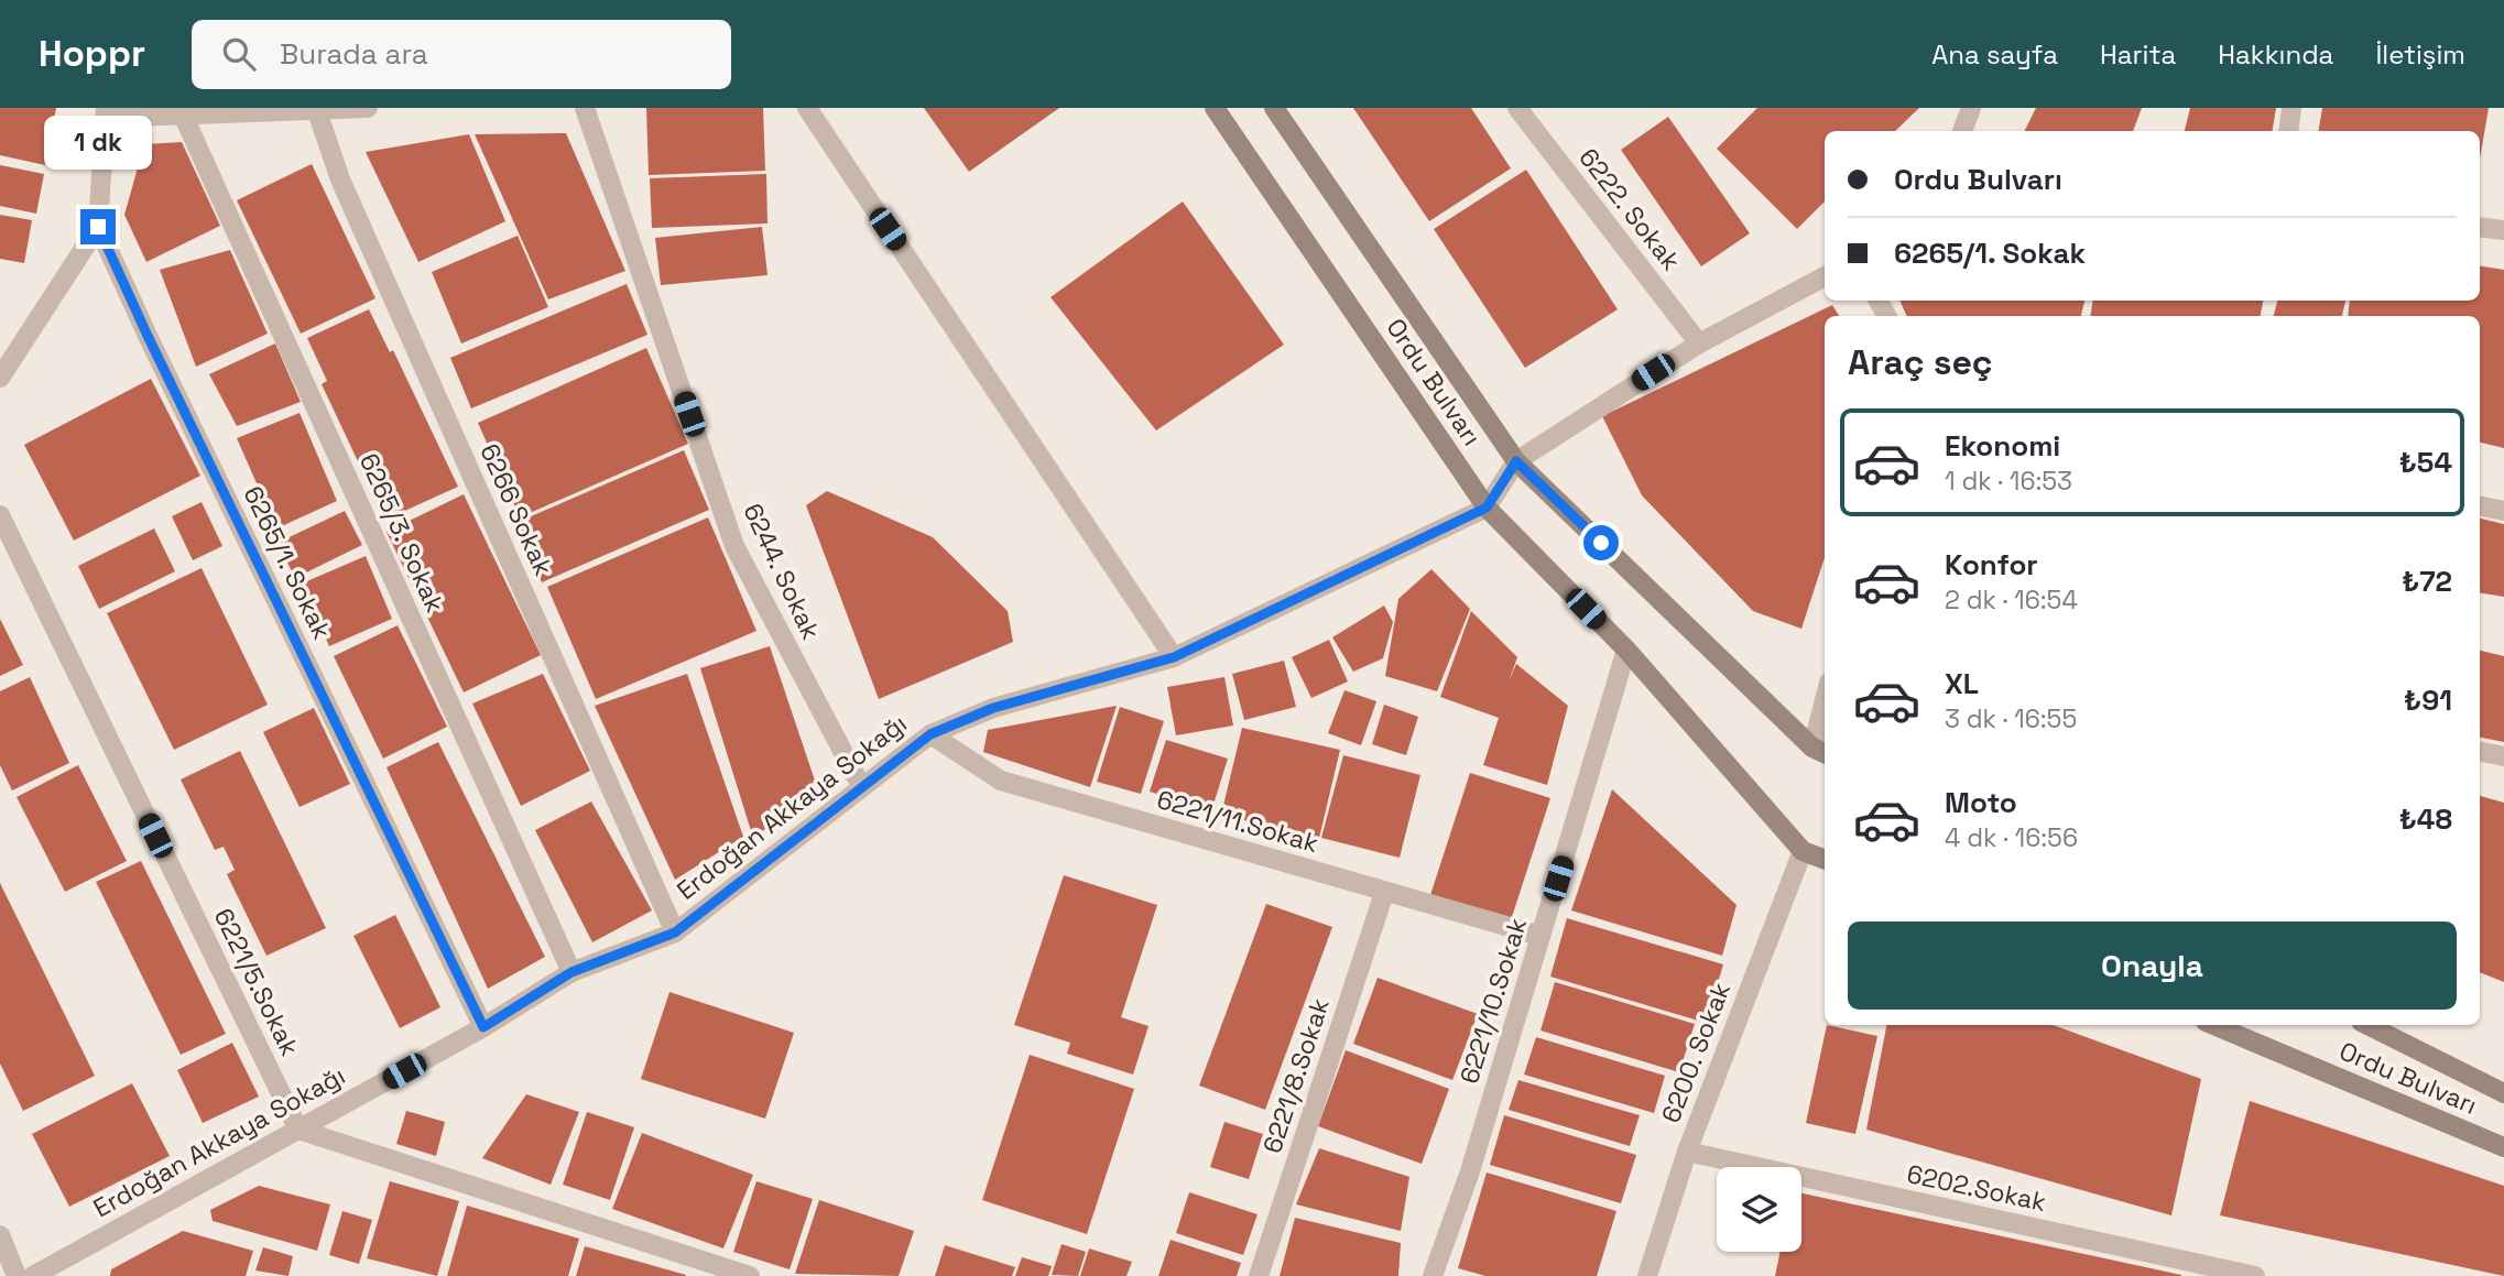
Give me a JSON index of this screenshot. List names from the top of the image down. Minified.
{"streets":{"main road":["Ordu Bulvarı"],"street":["6222. Sokak","6266 Sokak","6265/3. Sokak","6265/1. Sokak","6244. Sokak","Erdoğan Akkaya Sokağı","6221/11.Sokak","6221/5.Sokak","6221/10.Sokak","6200. Sokak","6221/8.Sokak","6202.Sokak"]},"crossings":[["Ordu Bulvarı","Erdoğan Akkaya Sokağı"],["Ordu Bulvarı","6221/10.Sokak"],["Ordu Bulvarı","6200. Sokak"],["6266 Sokak","Erdoğan Akkaya Sokağı"],["6265/3. Sokak","Erdoğan Akkaya Sokağı"],["6265/1. Sokak","Erdoğan Akkaya Sokağı"],["6244. Sokak","Erdoğan Akkaya Sokağı"],["Erdoğan Akkaya Sokağı","6221/11.Sokak"],["Erdoğan Akkaya Sokağı","6221/5.Sokak"],["6221/11.Sokak","6221/10.Sokak"],["6221/11.Sokak","6221/8.Sokak"],["6200. Sokak","6202.Sokak"]],"page":{"header":"Hoppr","search":"Burada ara","nav":["Ana sayfa","Harita","Hakkında","İletişim"],"bubble":"1 dk","banner":["Ordu Bulvarı","6265/1. Sokak"],"heading":"Araç seç","list":[{"name":"Ekonomi","note":"1 dk · 16:53","value":"₺54"},{"name":"Konfor","note":"2 dk · 16:54","value":"₺72"},{"name":"XL","note":"3 dk · 16:55","value":"₺91"},{"name":"Moto","note":"4 dk · 16:56","value":"₺48"}],"buttons":"Onayla"}}
